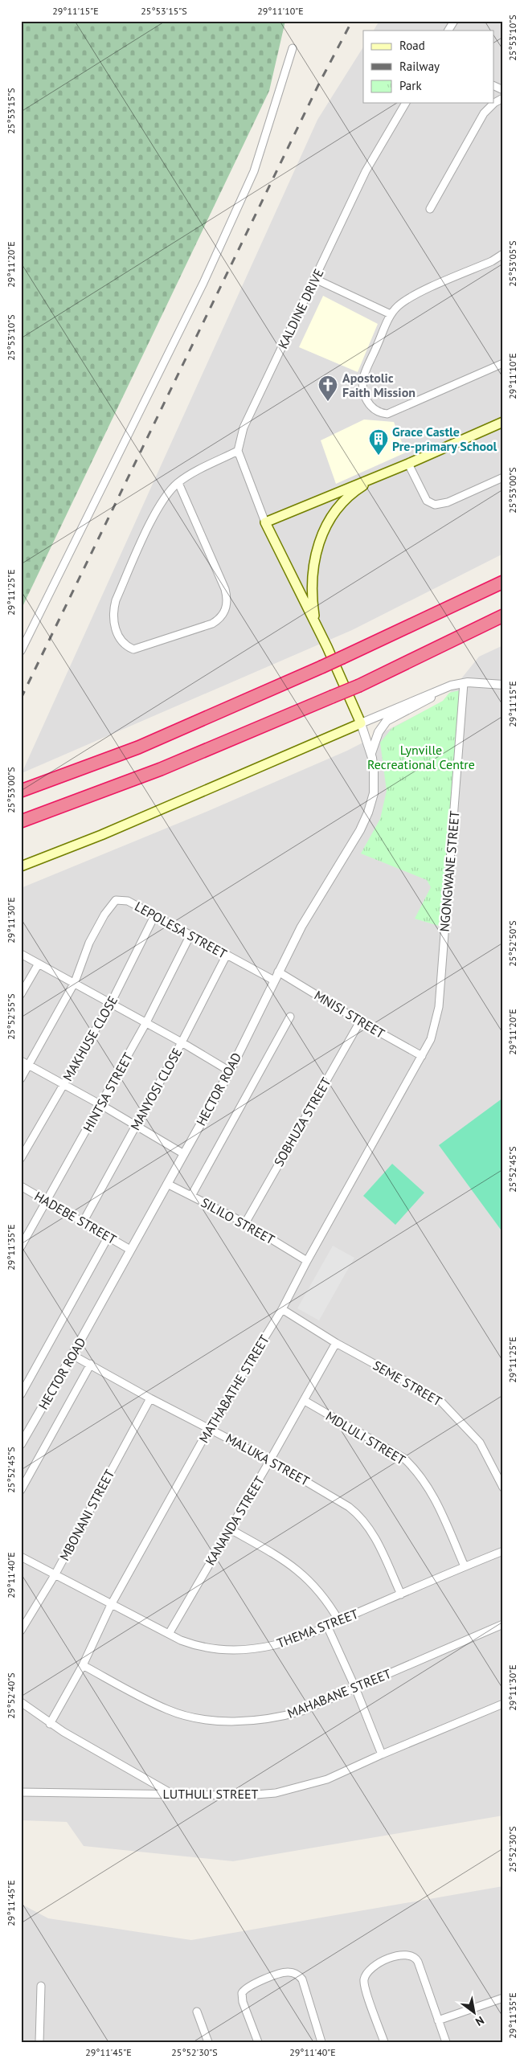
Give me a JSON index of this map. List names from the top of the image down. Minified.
{"streets":{"street":["KALDINE DRIVE","NGONGWANE STREET","LEPOLESA STREET","MNISI STREET","MAKHUSE CLOSE","MANYOSI CLOSE","HECTOR ROAD","HINTSA STREET","SOBHUZA STREET","HADEBE STREET","SILILO STREET","SEME STREET","MATHABATHE STREET","MDLULI STREET","MALUKA STREET","MBONANI STREET","KANANDA STREET","THEMA STREET","MAHABANE STREET","LUTHULI STREET"]},"crossings":[["NGONGWANE STREET","MNISI STREET"],["NGONGWANE STREET","MATHABATHE STREET"],["LEPOLESA STREET","MAKHUSE CLOSE"],["LEPOLESA STREET","MANYOSI CLOSE"],["LEPOLESA STREET","HECTOR ROAD"],["LEPOLESA STREET","HINTSA STREET"],["MNISI STREET","HECTOR ROAD"],["MNISI STREET","SOBHUZA STREET"],["MNISI STREET","MATHABATHE STREET"],["MANYOSI CLOSE","HADEBE STREET"],["HECTOR ROAD","HADEBE STREET"],["HECTOR ROAD","SILILO STREET"],["HECTOR ROAD","MALUKA STREET"],["HINTSA STREET","HADEBE STREET"],["SOBHUZA STREET","SILILO STREET"],["SILILO STREET","MATHABATHE STREET"],["SEME STREET","MATHABATHE STREET"],["SEME STREET","KANANDA STREET"],["MATHABATHE STREET","MALUKA STREET"],["MATHABATHE STREET","THEMA STREET"],["MATHABATHE STREET","MAHABANE STREET"],["MDLULI STREET","KANANDA STREET"],["MDLULI STREET","THEMA STREET"],["MALUKA STREET","MBONANI STREET"],["MALUKA STREET","KANANDA STREET"],["MALUKA STREET","THEMA STREET"],["MBONANI STREET","THEMA STREET"],["KANANDA STREET","THEMA STREET"]],"parks":["Lynville Recreational Centre"],"places":{"church":["Apostolic Faith Mission"],"building":["Grace Castle Pre-primary School"]},"legend":["Road","Railway","Park"],"north":"bottom right","coordinates":["29°11'15\"E","25°53'15\"S","29°11'10\"E","25°53'10\"S","25°53'05\"S","29°11'20\"E","25°53'00\"S","29°11'25\"E","29°11'30\"E","25°52'50\"S","25°52'55\"S","25°52'45\"S","29°11'35\"E","29°11'40\"E","25°52'40\"S","25°52'30\"S","29°11'45\"E"]}
